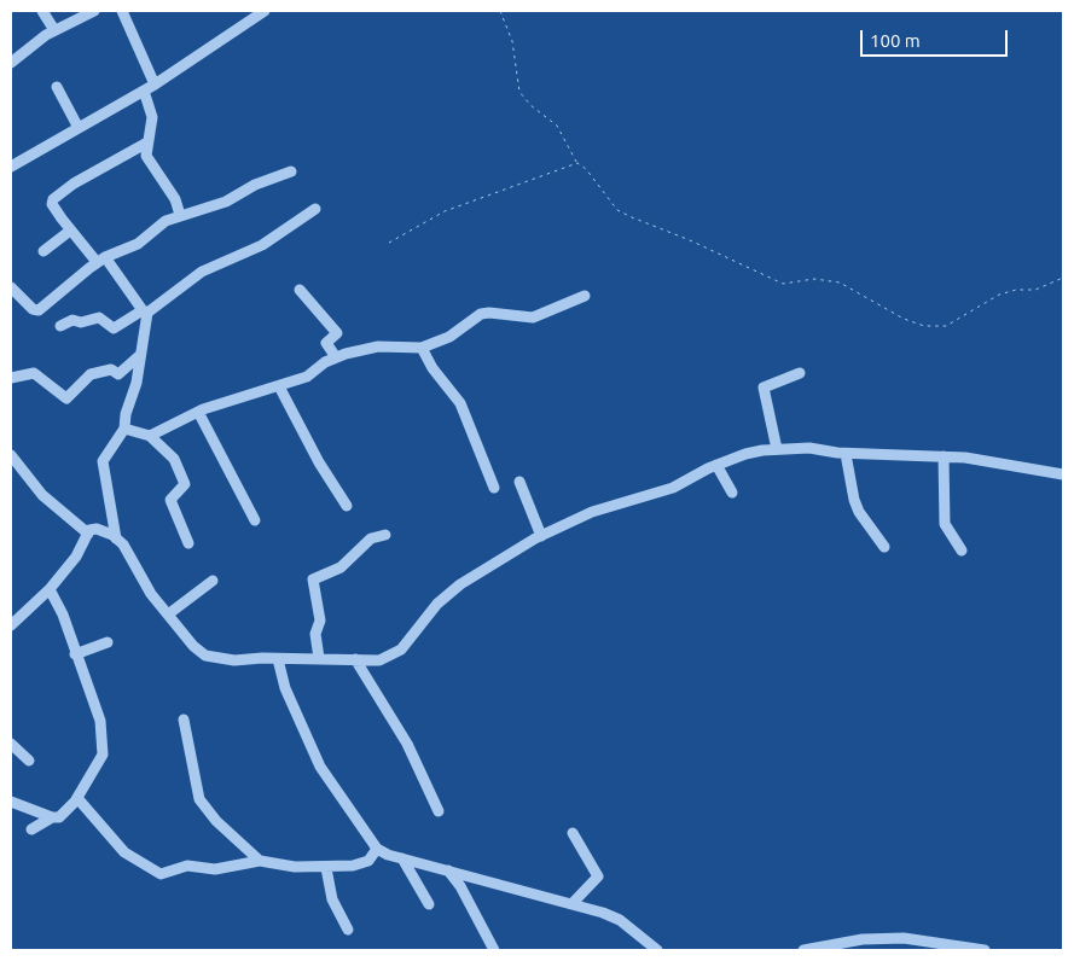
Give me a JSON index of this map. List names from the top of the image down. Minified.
{"scale_bar":"100 m"}
